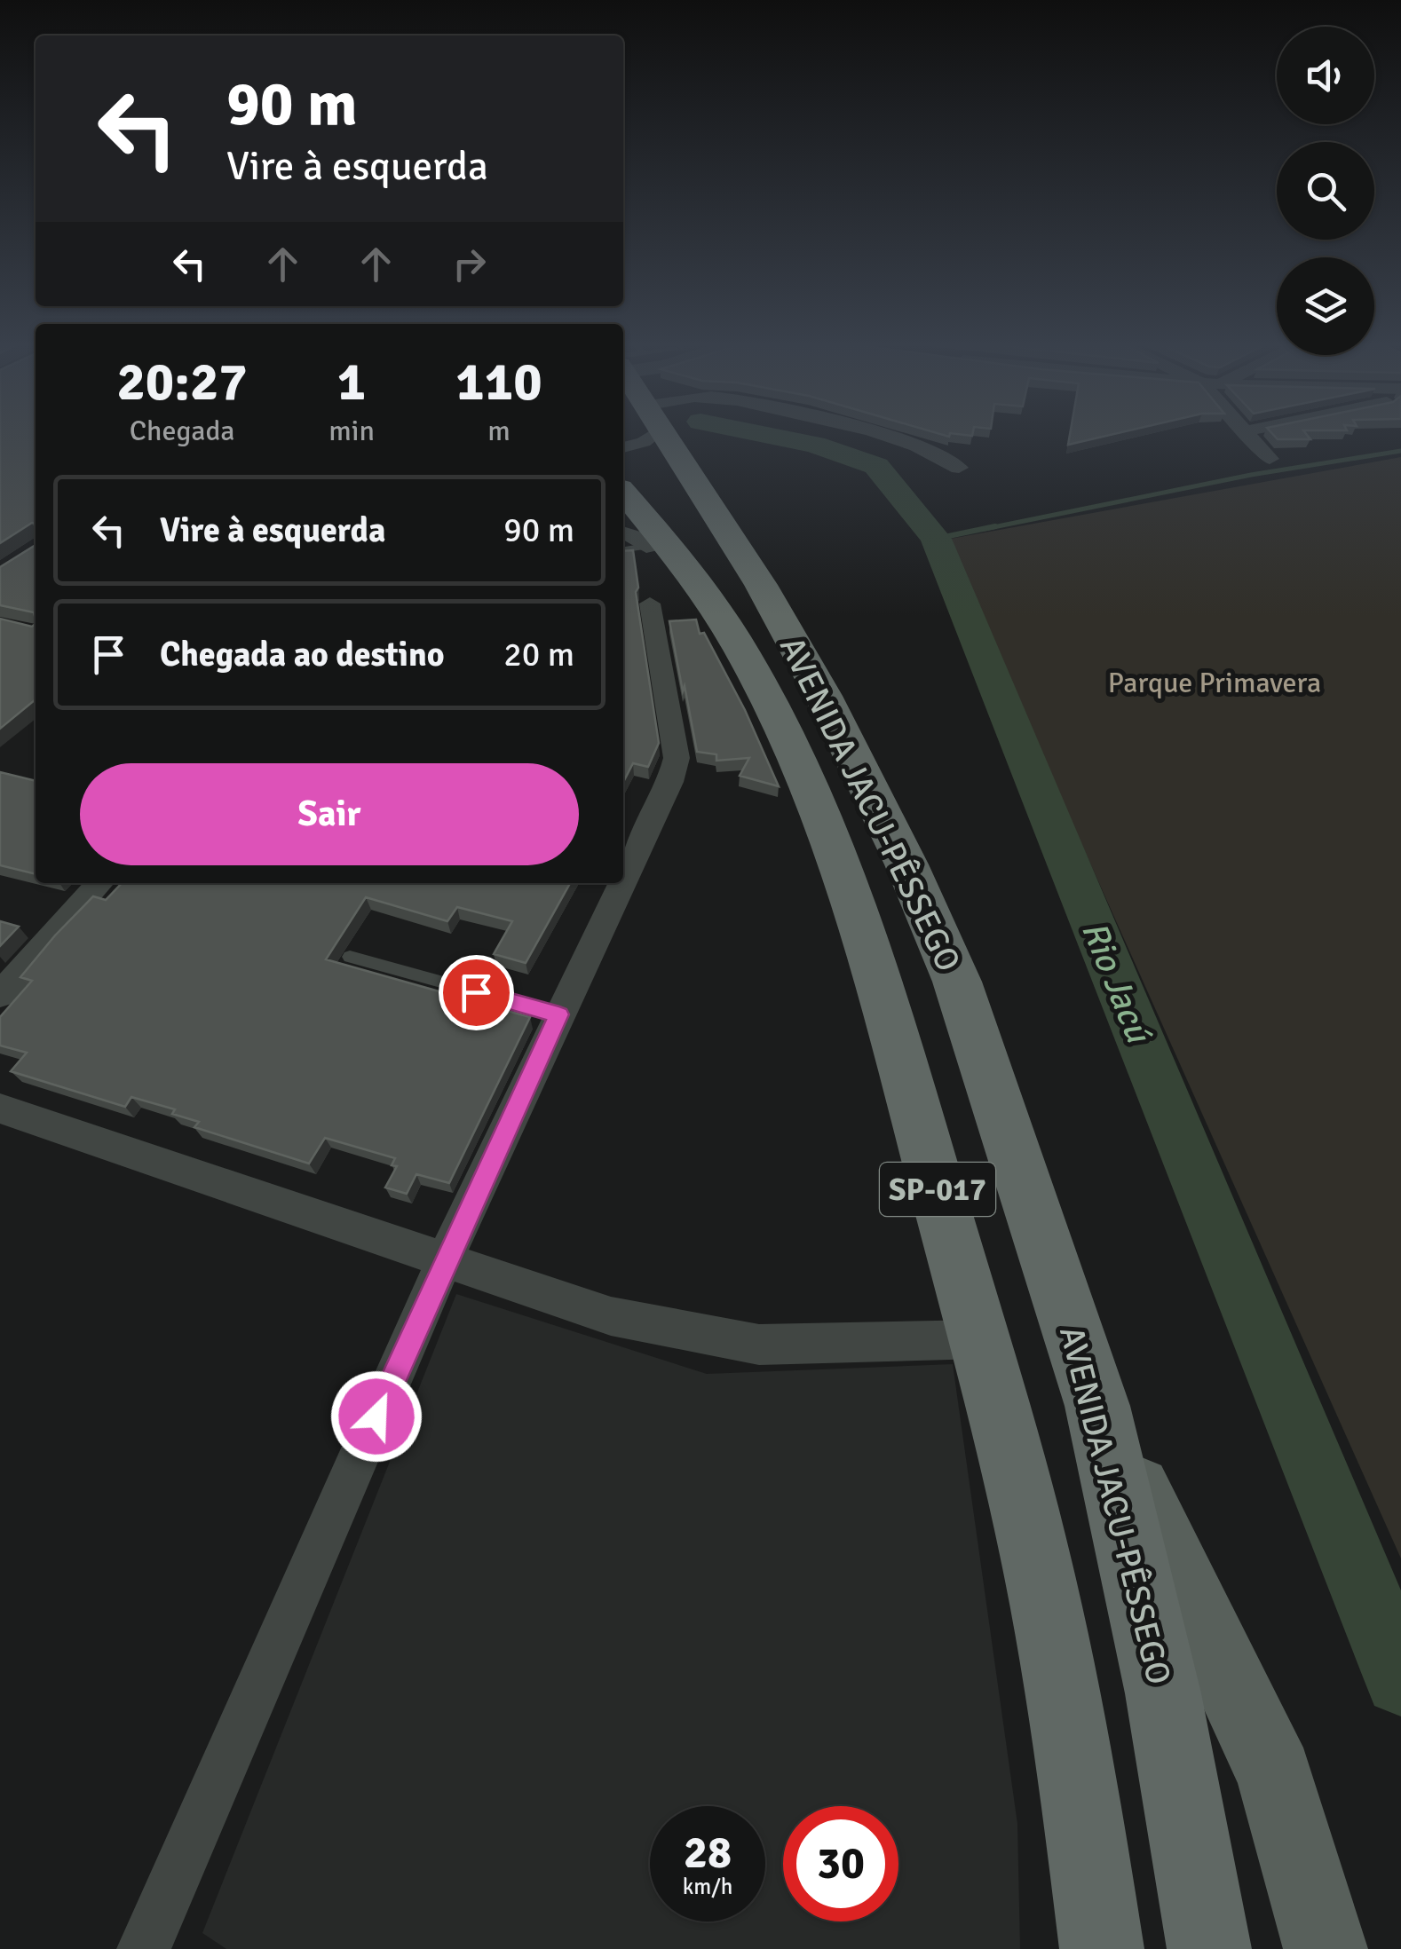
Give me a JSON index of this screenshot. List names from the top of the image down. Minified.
{"streets":{"highway":["AVENIDA JACU-PÊSSEGO","SP-017"]},"water":["Rio Jacú"],"parks":["Parque Primavera"],"page":{"turn":["90 m","Vire à esquerda"],"eta":["20:27","Chegada","1","min","110","m"],"list":[{"name":"Vire à esquerda","value":"90 m"},{"name":"Chegada ao destino","value":"20 m"}],"buttons":"Sair","speed":"28 km/h","limit":"30"}}
